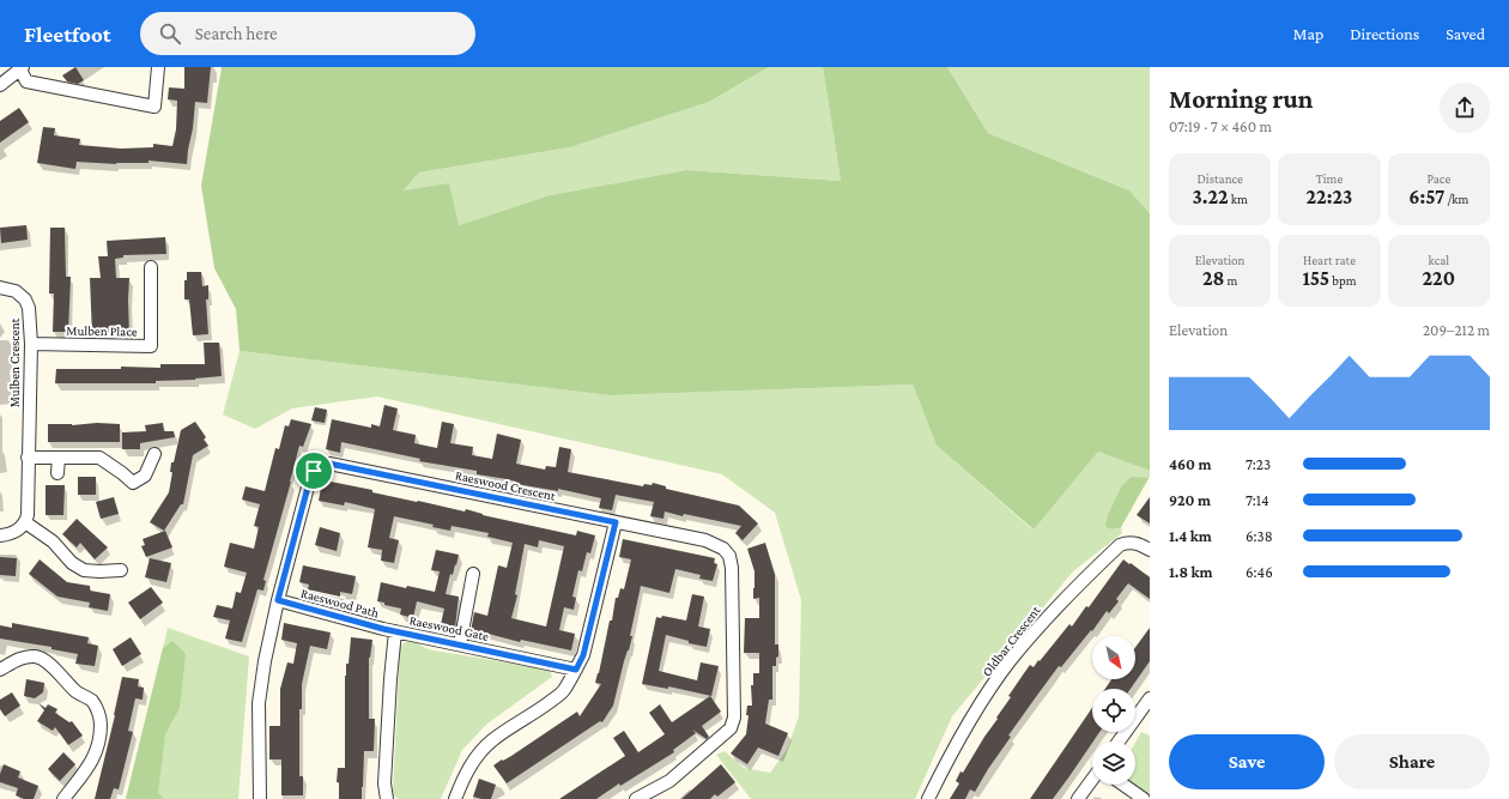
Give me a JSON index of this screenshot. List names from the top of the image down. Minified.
{"streets":{"street":["Mulben Place","Mulben Crescent","Raeswood Crescent","Raeswood Path","Raeswood Gate","Oldbar Crescent"]},"crossings":[["Mulben Place","Mulben Crescent"],["Raeswood Crescent","Raeswood Path"],["Raeswood Path","Raeswood Gate"]],"north":"bottom right","page":{"header":"Fleetfoot","search":"Search here","nav":["Map","Directions","Saved"],"heading":["Morning run","07:19 · 7 × 460 m"],"stats":[["Distance","3.22 km"],["Time","22:23"],["Pace","6:57 /km"],["Elevation","28 m"],["Heart rate","155 bpm"],["kcal","220"]],"chart":["Elevation","209–212 m"],"list":[{"name":"460 m","note":"7:23"},{"name":"920 m","note":"7:14"},{"name":"1.4 km","note":"6:38"},{"name":"1.8 km","note":"6:46"}],"buttons":["Save","Share"]}}
